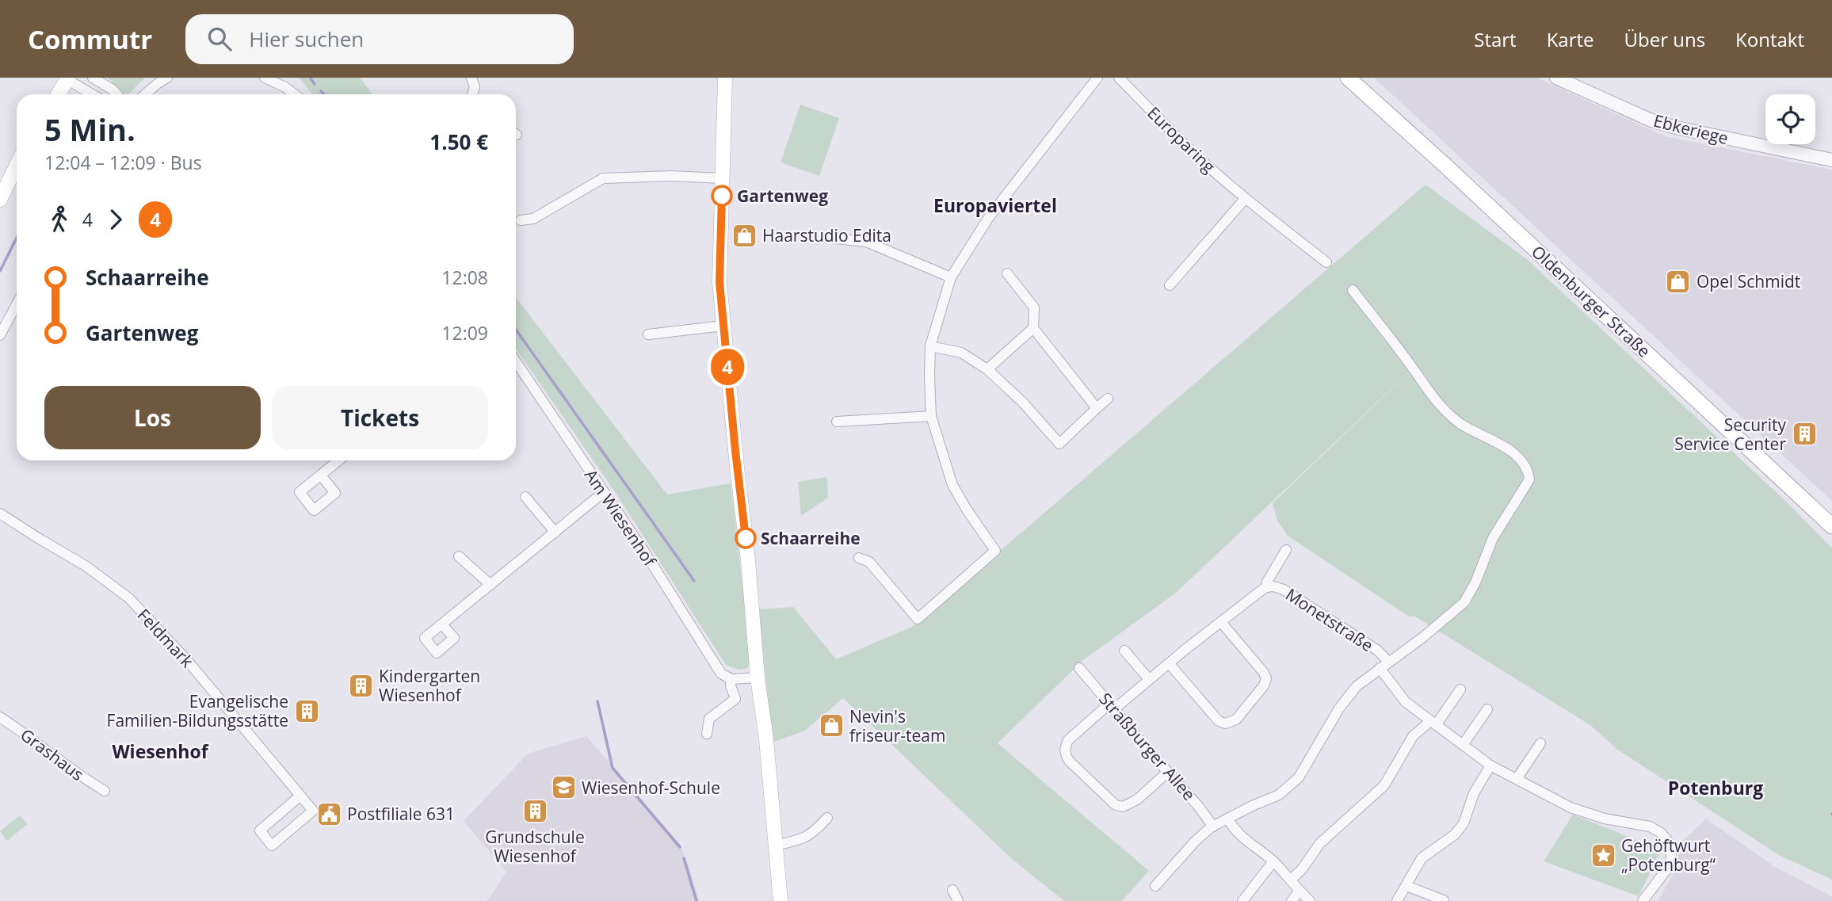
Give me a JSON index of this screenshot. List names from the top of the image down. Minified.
{"streets":{"main road":["Oldenburger Straße"],"street":["Ebkeriege","Europaring","Am Wiesenhof","Monetstraße","Feldmark","Straßburger Allee","Grashaus"]},"crossings":[["Monetstraße","Straßburger Allee"]],"districts":["Europaviertel","Wiesenhof","Potenburg"],"places":{"other":["Gartenweg","Schaarreihe"],"shop":["Haarstudio Edita","Opel Schmidt","Nevin's friseur-team"],"building":["Security Service Center","Kindergarten Wiesenhof","Evangelische Familien-Bildungsstätte","Grundschule Wiesenhof"],"school or university":["Wiesenhof-Schule"],"public building":["Postfiliale 631"],"place":["Gehöftwurt „Potenburg“"]},"lines":["bus line 4"],"page":{"header":"Commutr","search":"Hier suchen","nav":["Start","Karte","Über uns","Kontakt"],"on_map":"4","heading":["5 Min.","12:04 – 12:09 · Bus","1.50 €"],"legs":["4","4"],"list":[{"name":"Schaarreihe","value":"12:08"},{"name":"Gartenweg","value":"12:09"}],"buttons":["Los","Tickets"]}}
